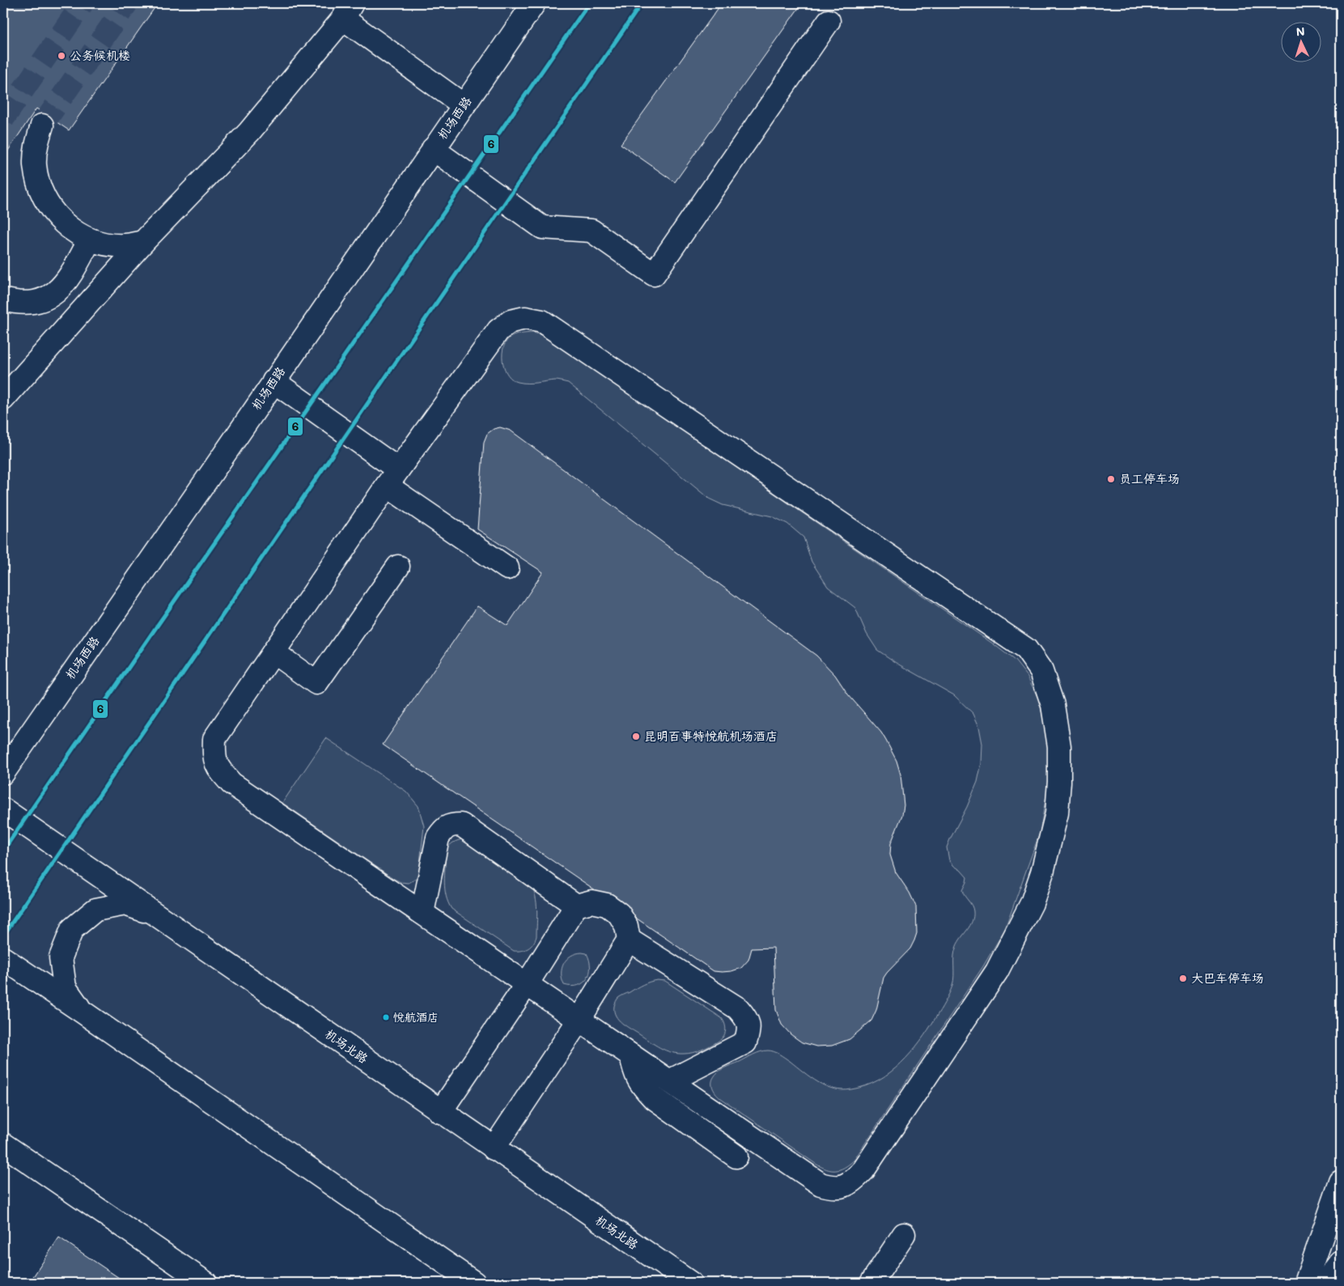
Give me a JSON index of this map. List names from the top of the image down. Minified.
{"streets":{"main road":["机场西路","机场北路"]},"places":["公务候机楼","员工停车场","昆明百事特悦航机场酒店","大巴车停车场","悦航酒店"],"lines":["transit line 6"],"north":"top"}
